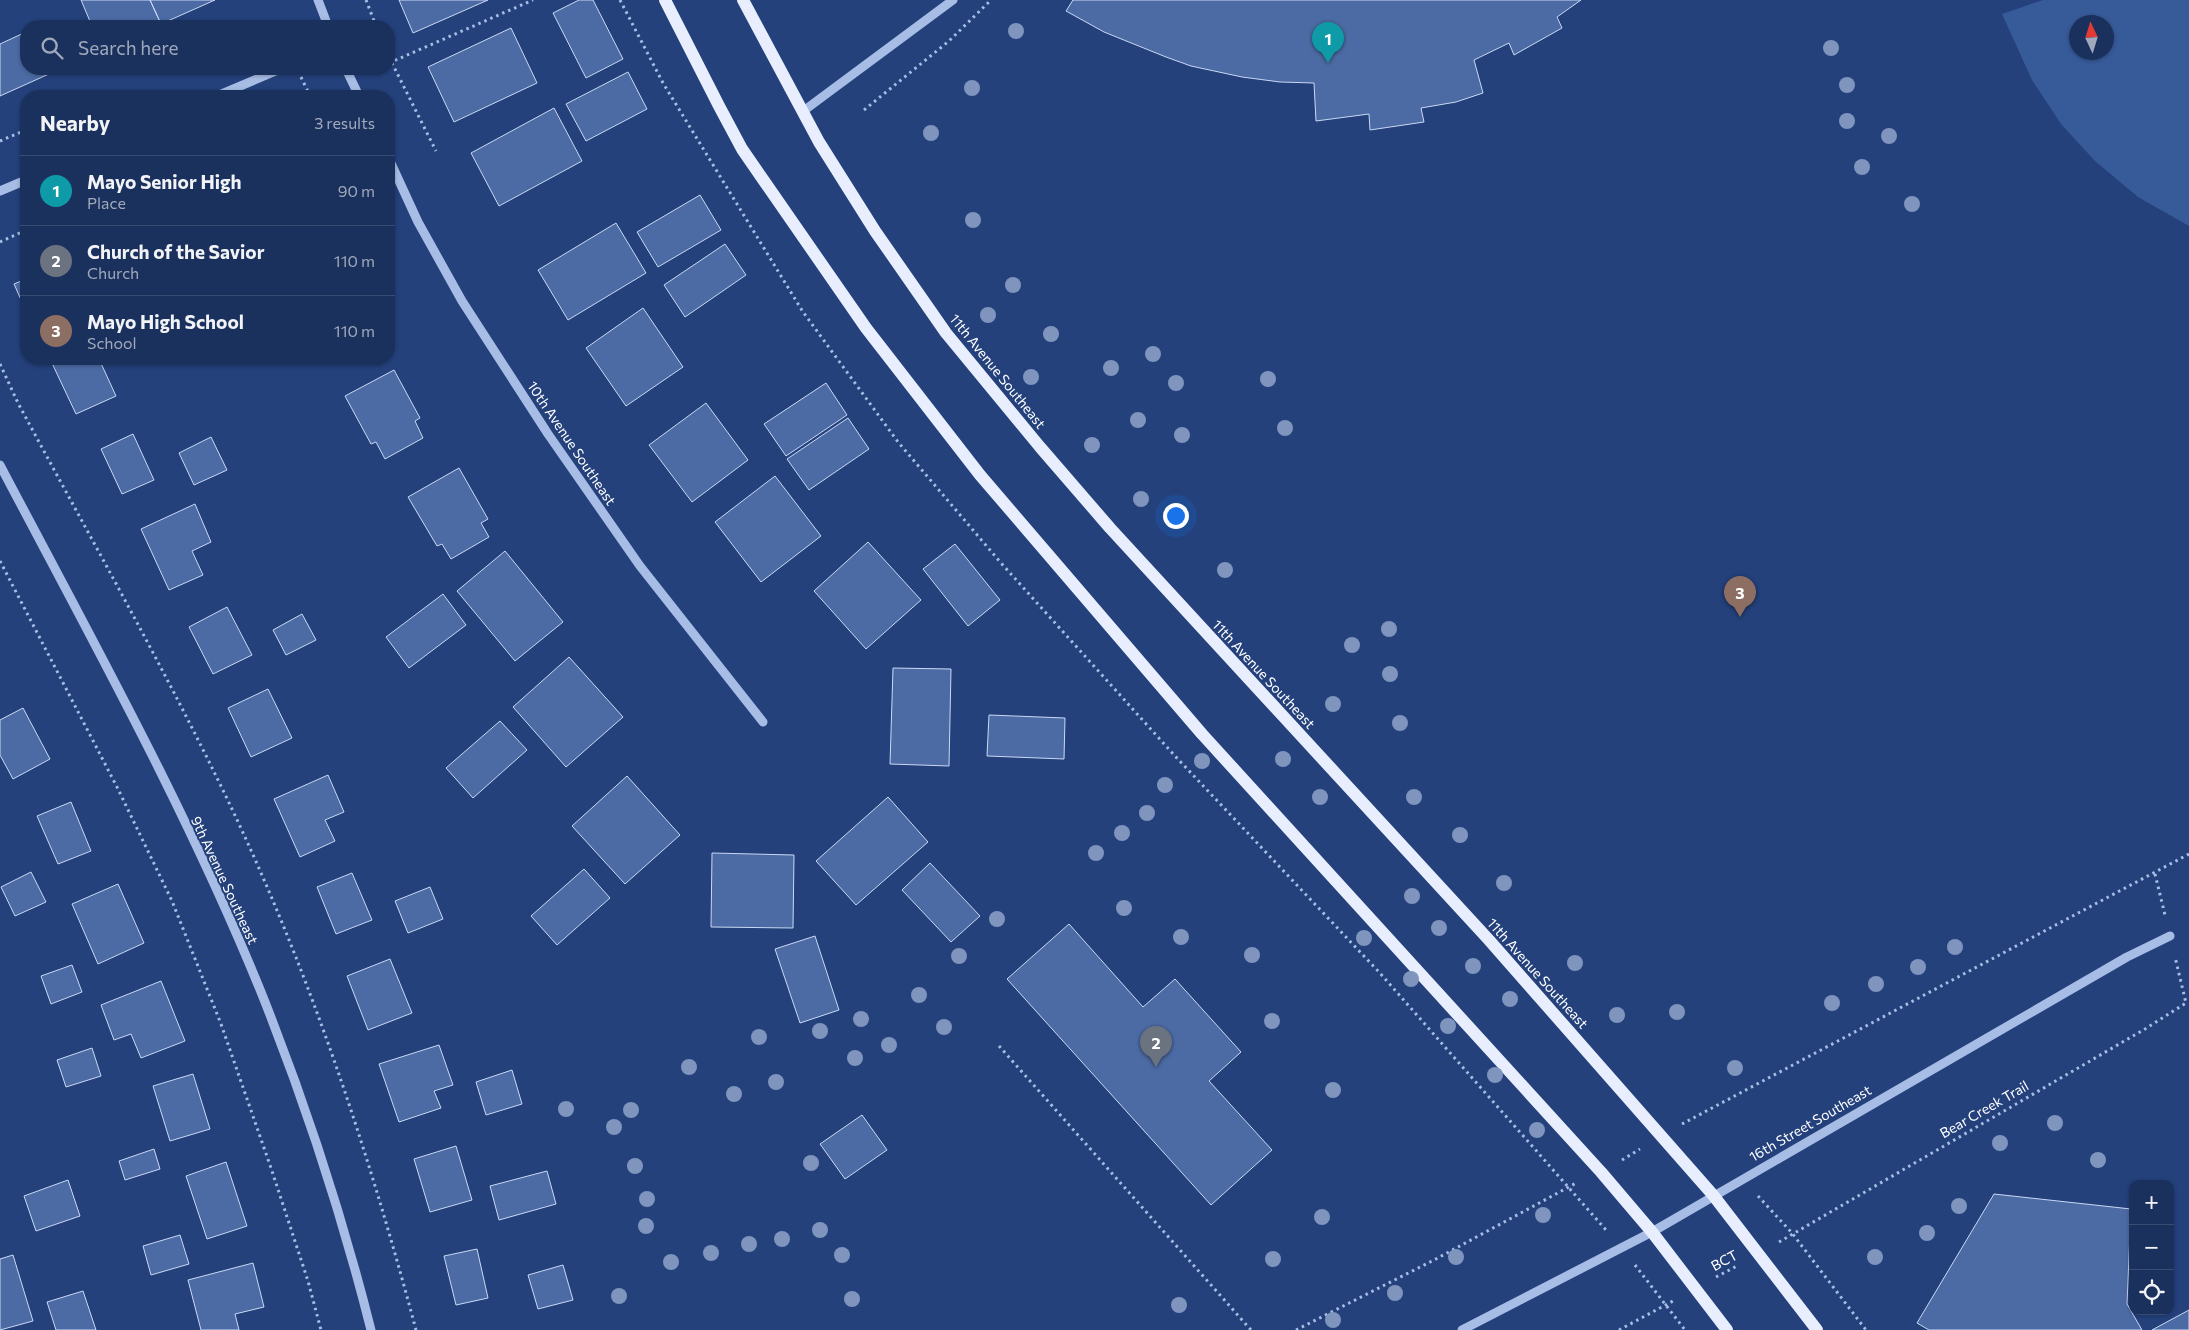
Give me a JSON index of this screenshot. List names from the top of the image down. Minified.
{"streets":{"main road":["11th Avenue Southeast"],"street":["10th Avenue Southeast","9th Avenue Southeast","16th Street Southeast"],"path":["Bear Creek Trail","BCT"]},"crossings":[["11th Avenue Southeast","16th Street Southeast"],["11th Avenue Southeast","BCT"],["Bear Creek Trail","BCT"]],"north":"top","page":{"search":"Search here","pins":["1","3","2"],"heading":["Nearby","3 results"],"list":[{"mark":"1","name":"Mayo Senior High","note":"Place","value":"90 m"},{"mark":"2","name":"Church of the Savior","note":"Church","value":"110 m"},{"mark":"3","name":"Mayo High School","note":"School","value":"110 m"}],"map_buttons":["+","−"]}}
